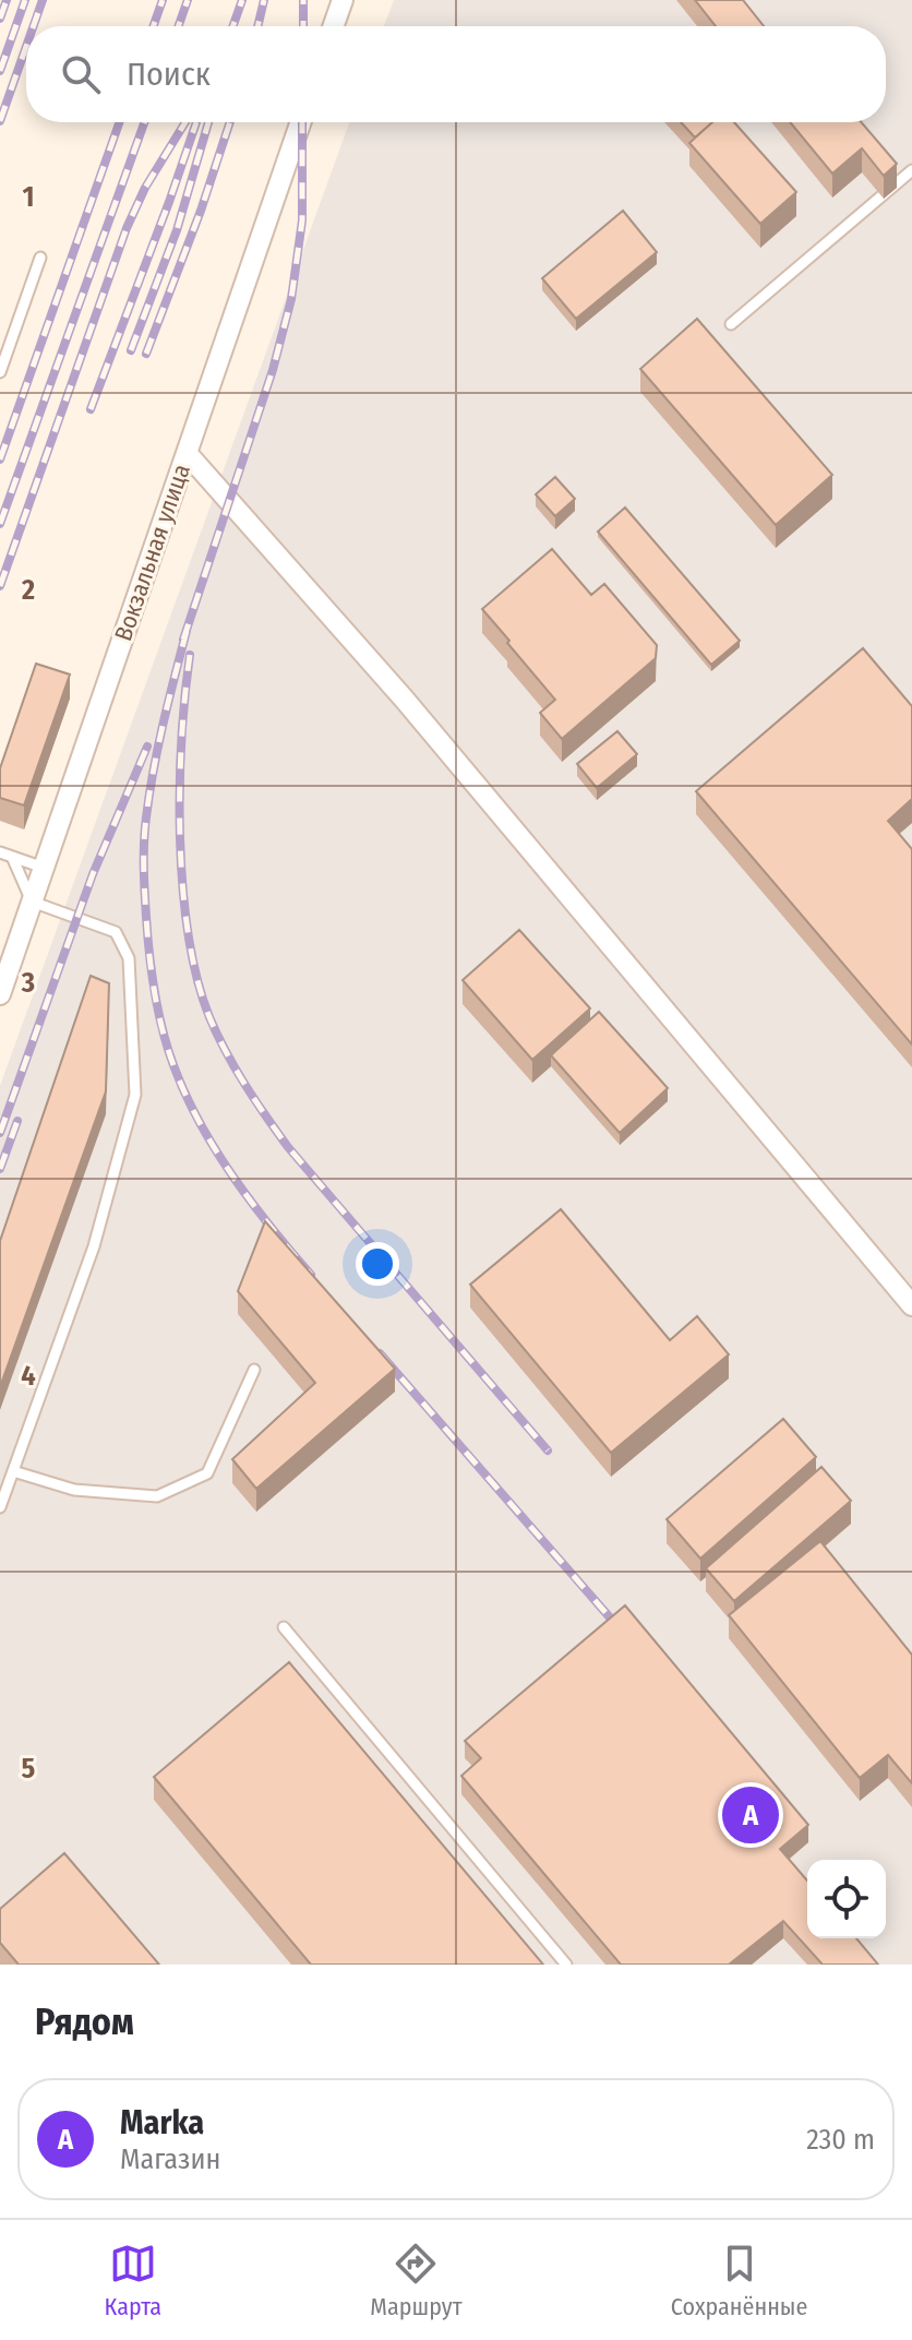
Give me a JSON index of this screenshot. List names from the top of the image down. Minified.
{"streets":{"street":["Вокзальная улица"]},"page":{"search":"Поиск","pins":"A","heading":"Рядом","list":[{"mark":"A","name":"Marka","note":"Магазин","value":"230 m"}],"nav":["Карта","Маршрут","Сохранённые"]},"grid":{"rows":["1","2","3","4","5"]}}
